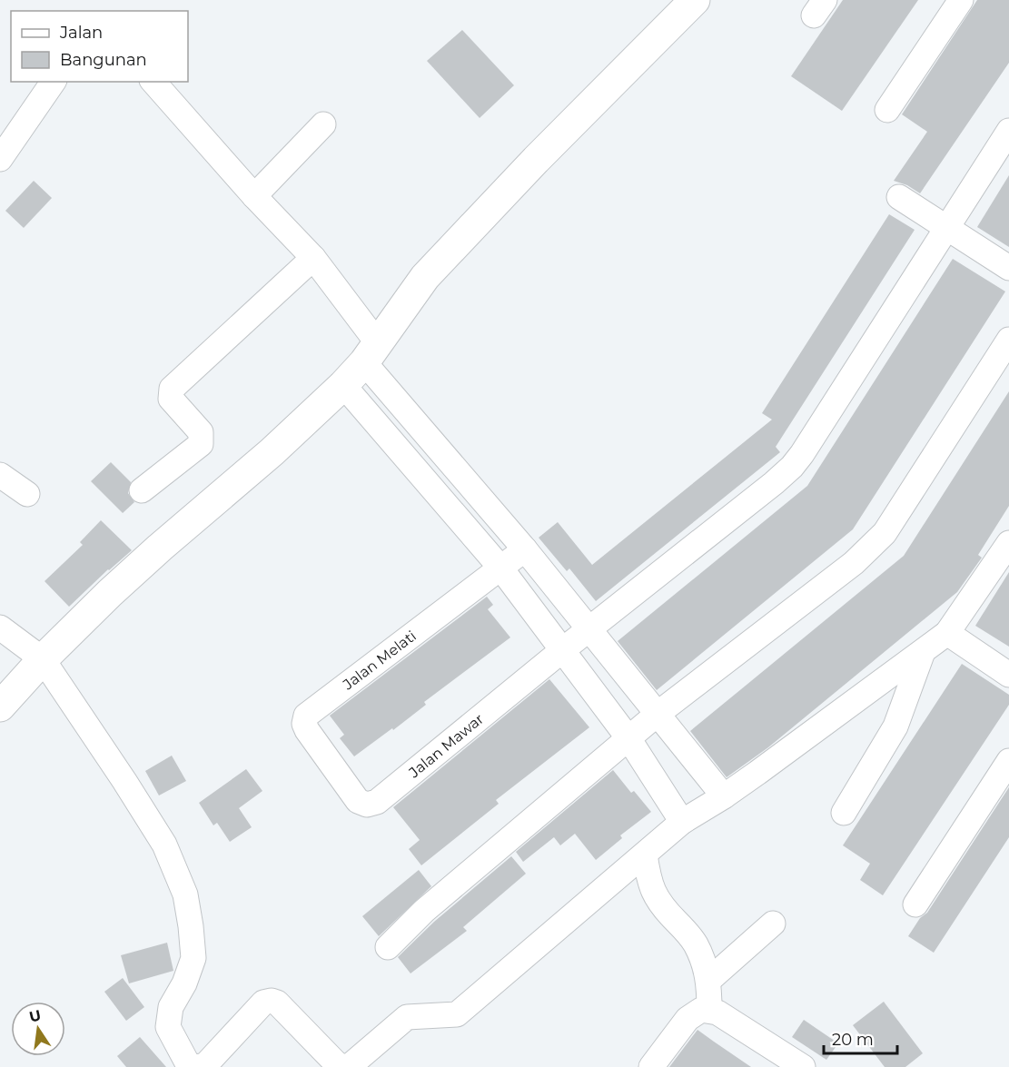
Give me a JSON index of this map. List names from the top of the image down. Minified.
{"streets":{"street":["Jalan Melati","Jalan Mawar"]},"crossings":[["Jalan Melati","Jalan Mawar"]],"legend":["Jalan","Bangunan"],"scale_bar":"20 m","north":"top"}
